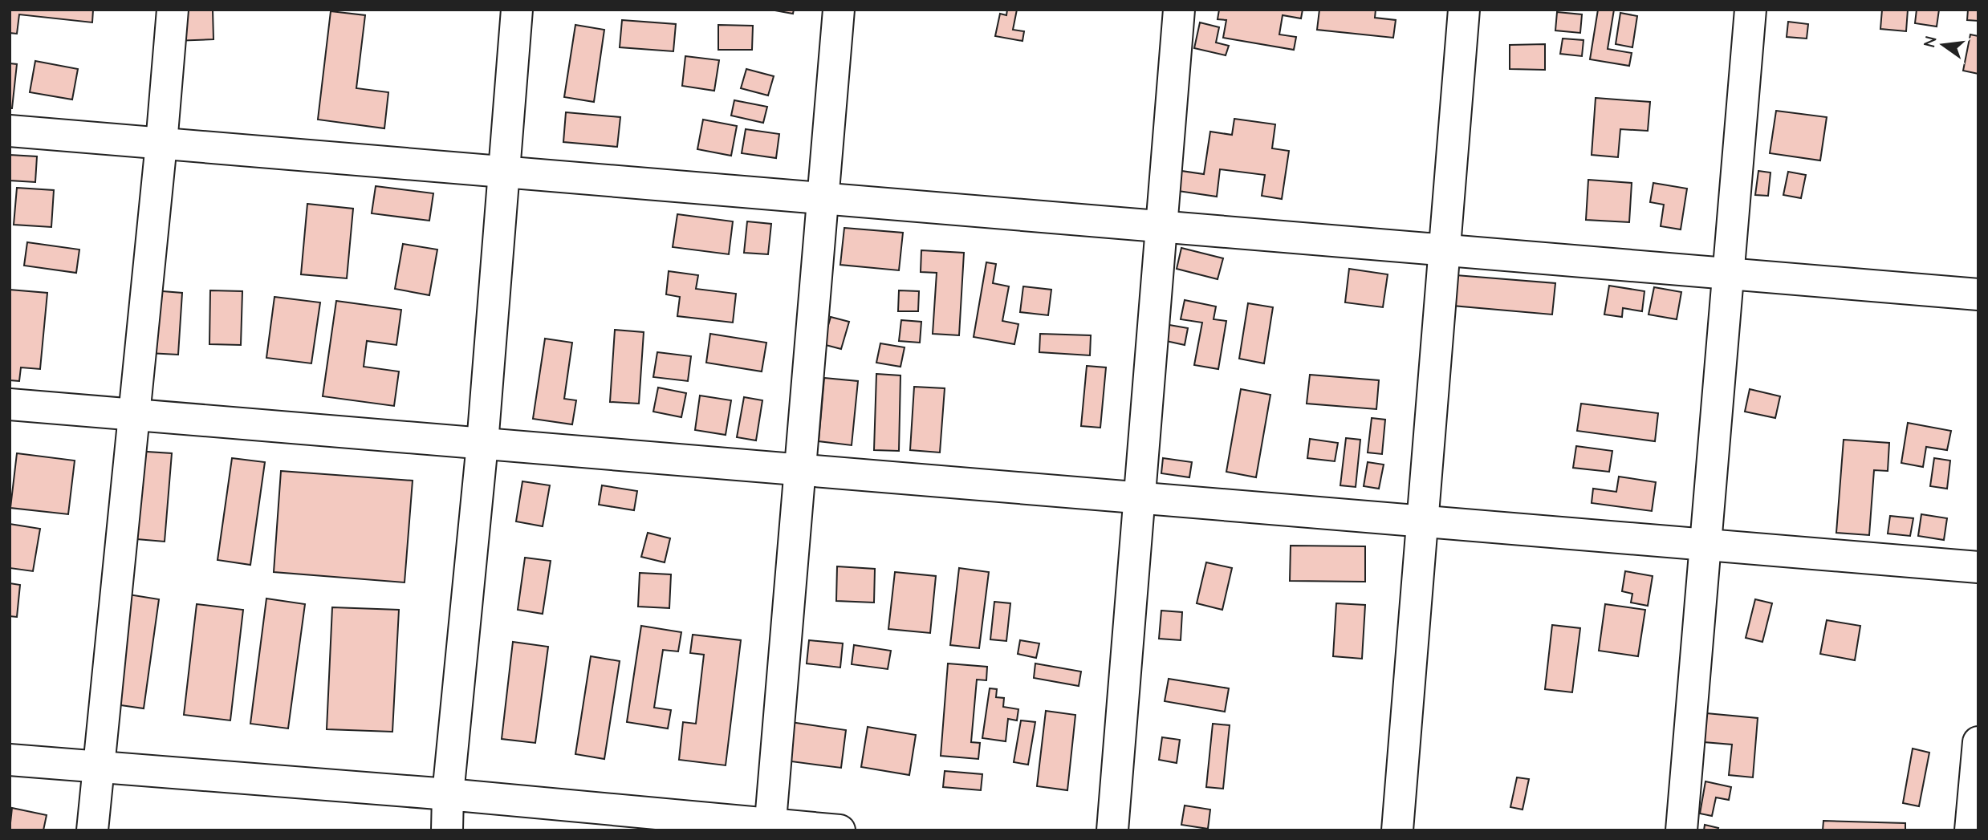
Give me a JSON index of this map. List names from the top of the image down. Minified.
{"north":"left"}
